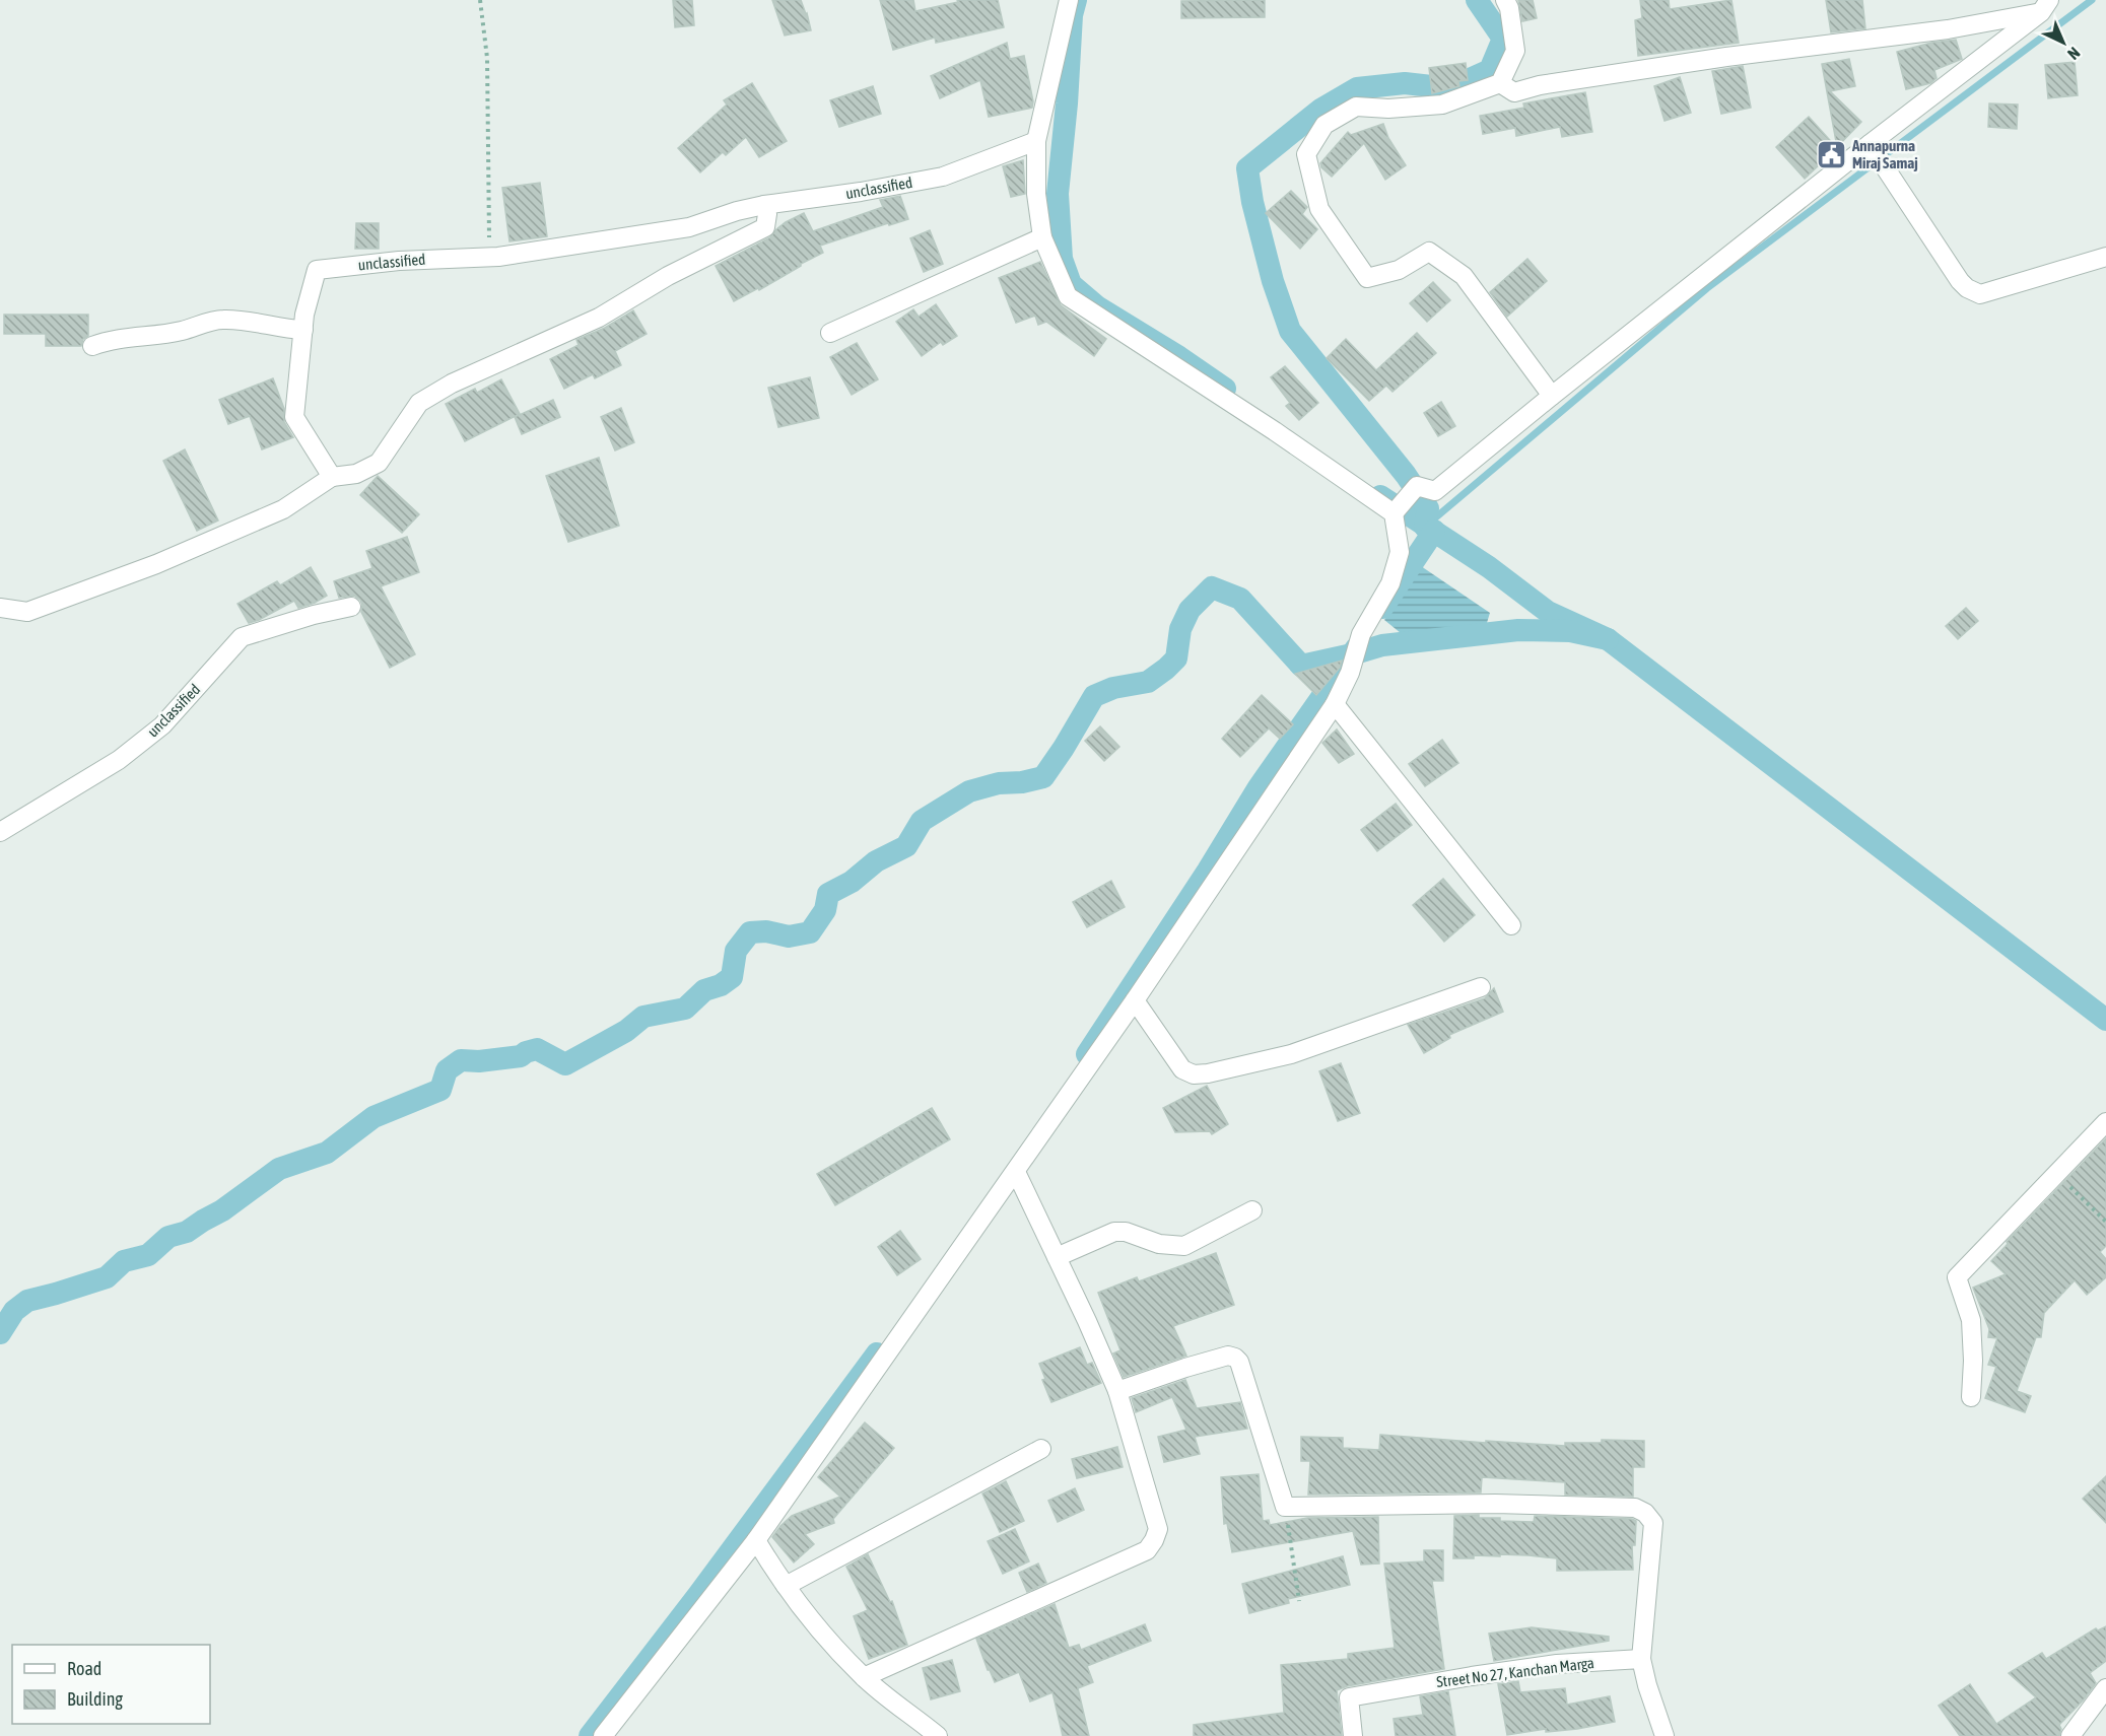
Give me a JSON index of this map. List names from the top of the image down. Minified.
{"streets":{"street":["unclassified","Street No 27, Kanchan Marga"]},"places":{"public building":["Annapurna Miraj Samaj"]},"legend":["Road","Building"],"north":"bottom right"}
